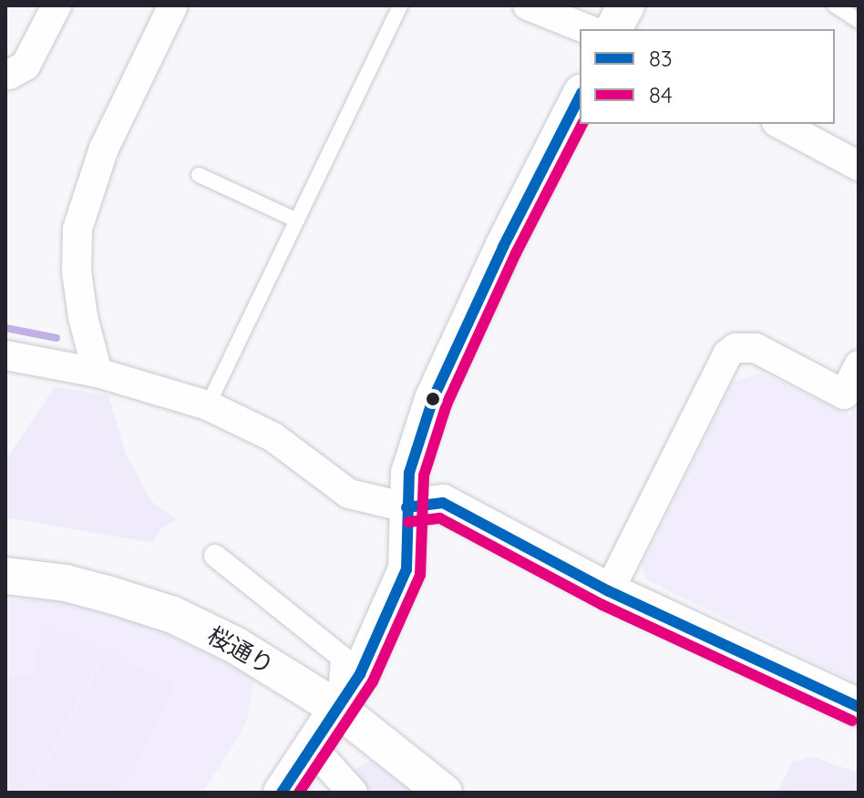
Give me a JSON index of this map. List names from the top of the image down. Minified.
{"streets":{"street":["桜通り"]},"lines":["transit line 83","transit line 84"],"legend":["83","84"]}
